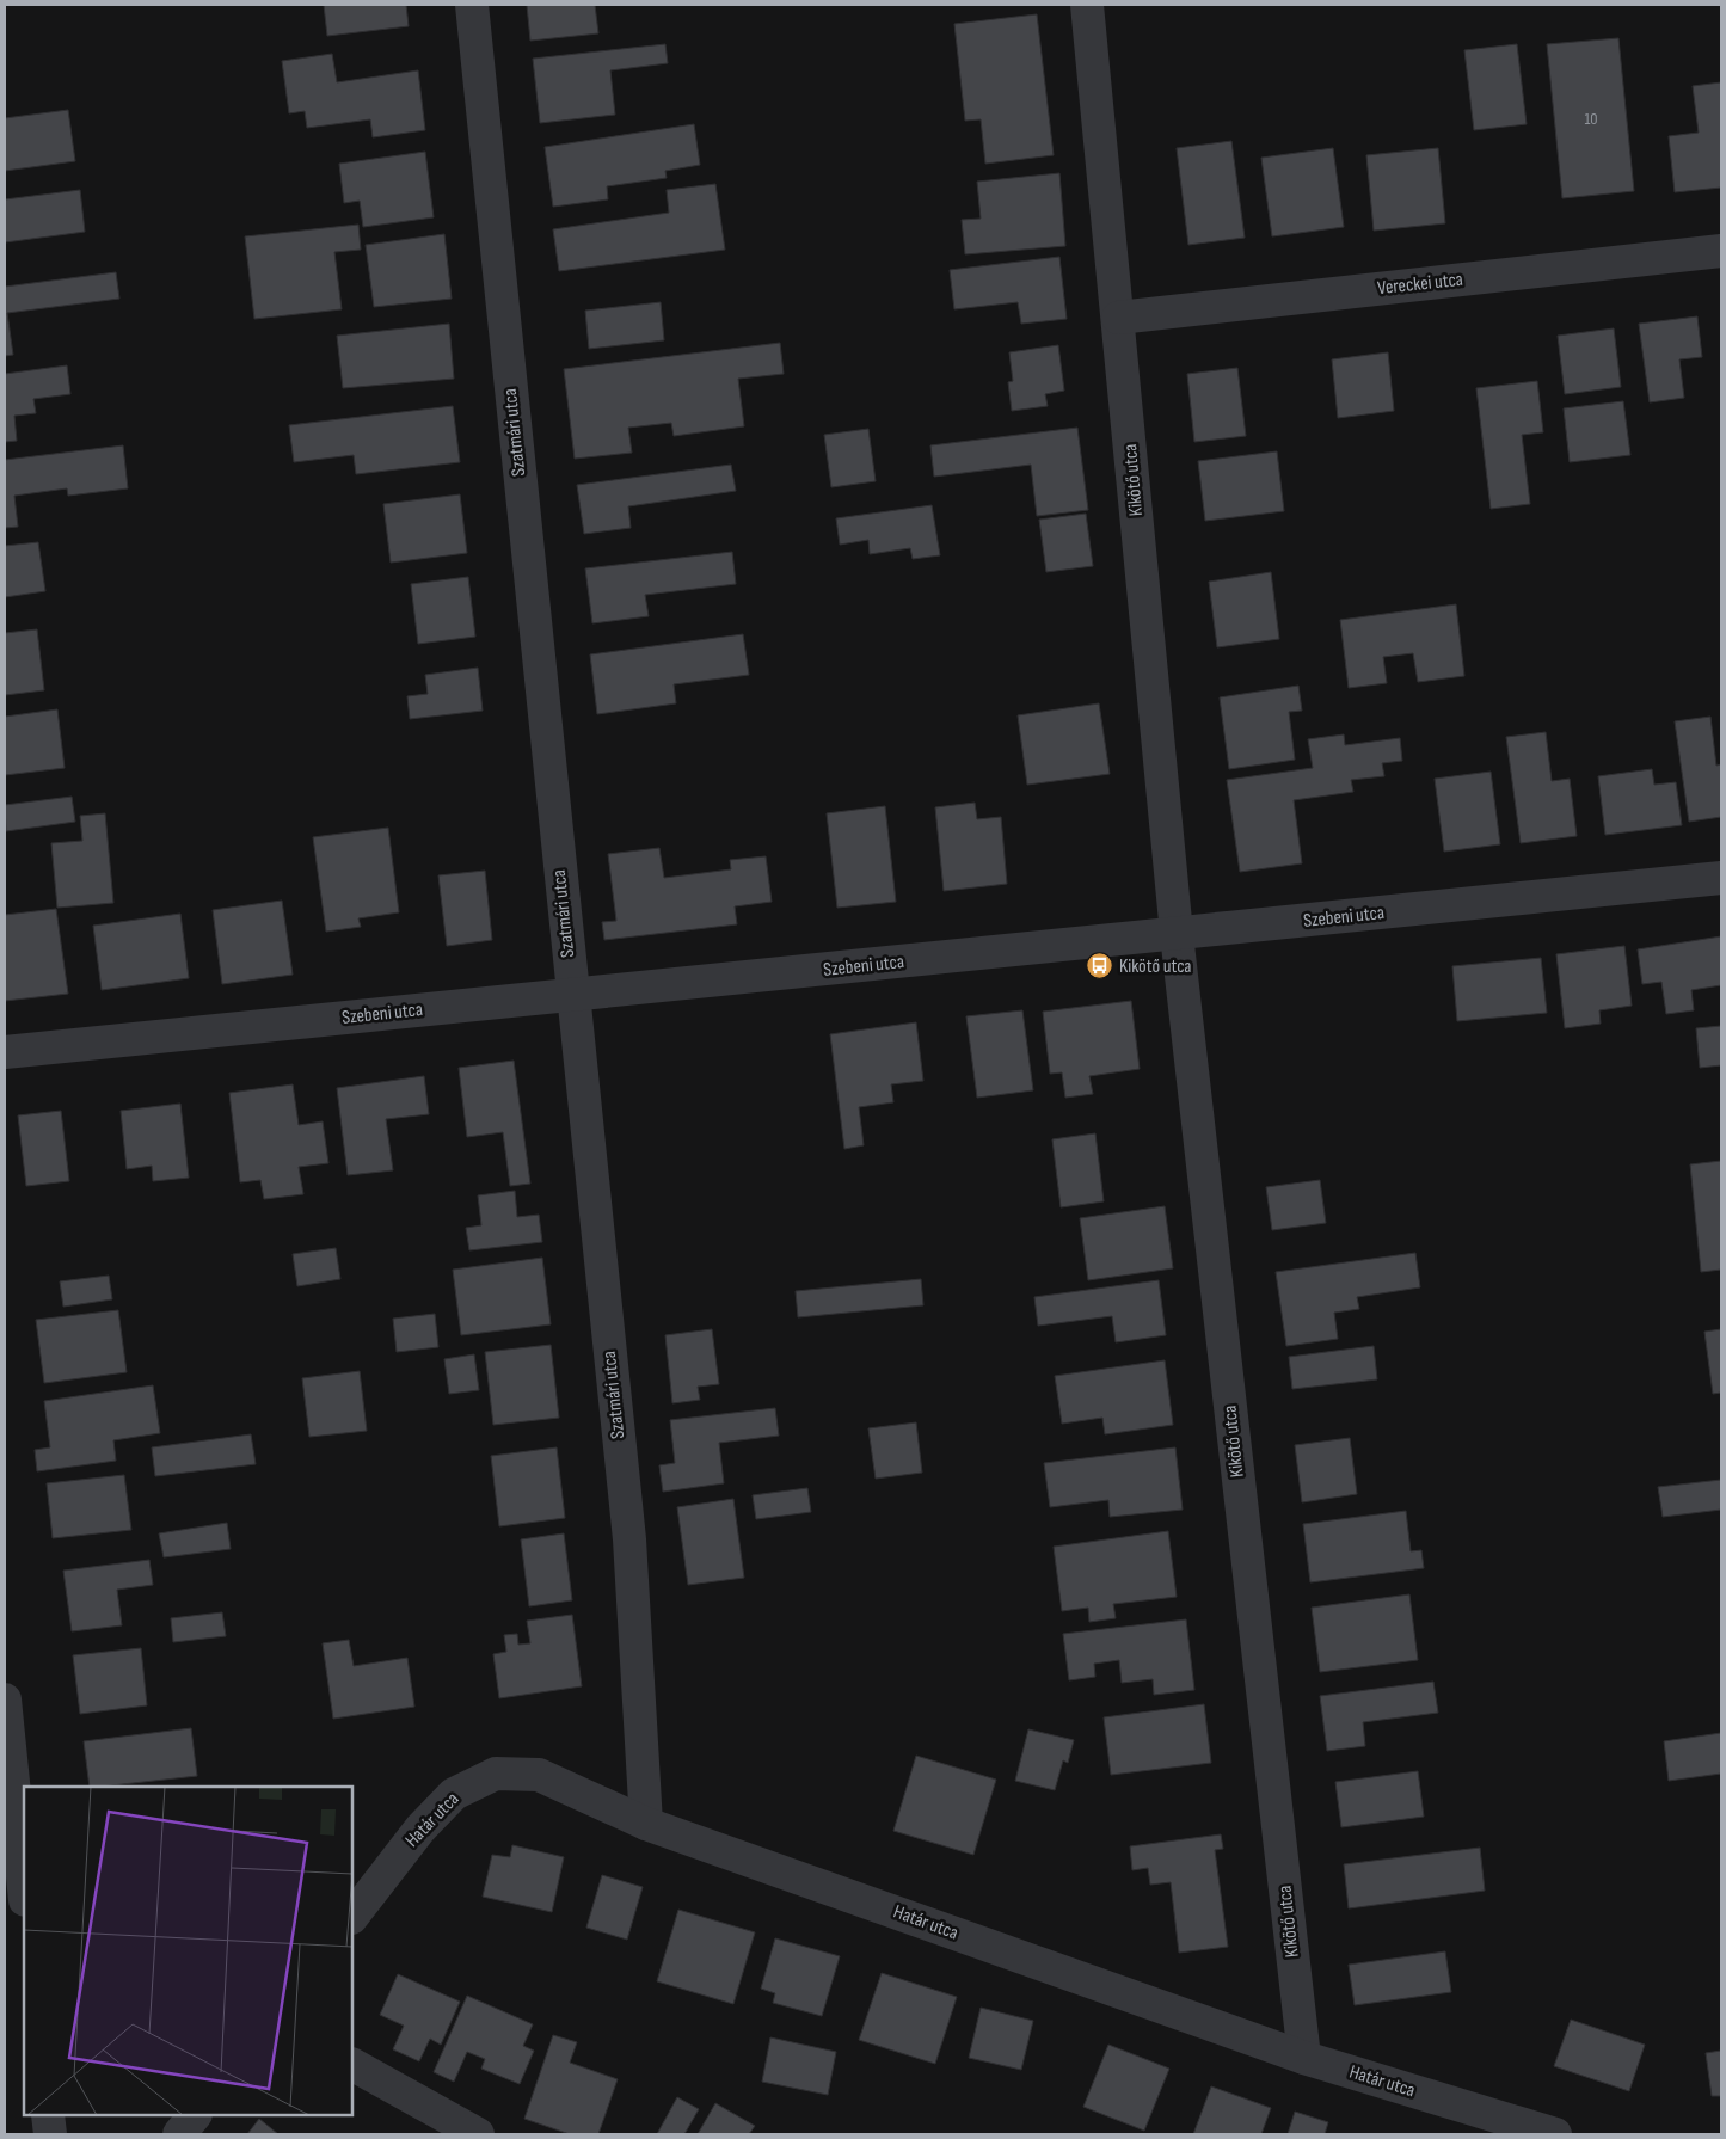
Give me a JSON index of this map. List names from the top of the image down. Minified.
{"streets":{"street":["Vereckei utca","Szatmári utca","Kikötő utca","Szebeni utca","Határ utca"]},"crossings":[["Vereckei utca","Kikötő utca"],["Szatmári utca","Szebeni utca"],["Szatmári utca","Határ utca"],["Kikötő utca","Szebeni utca"],["Kikötő utca","Határ utca"]],"places":{"bus stop":["Kikötő utca"]},"house_numbers":["10"]}
